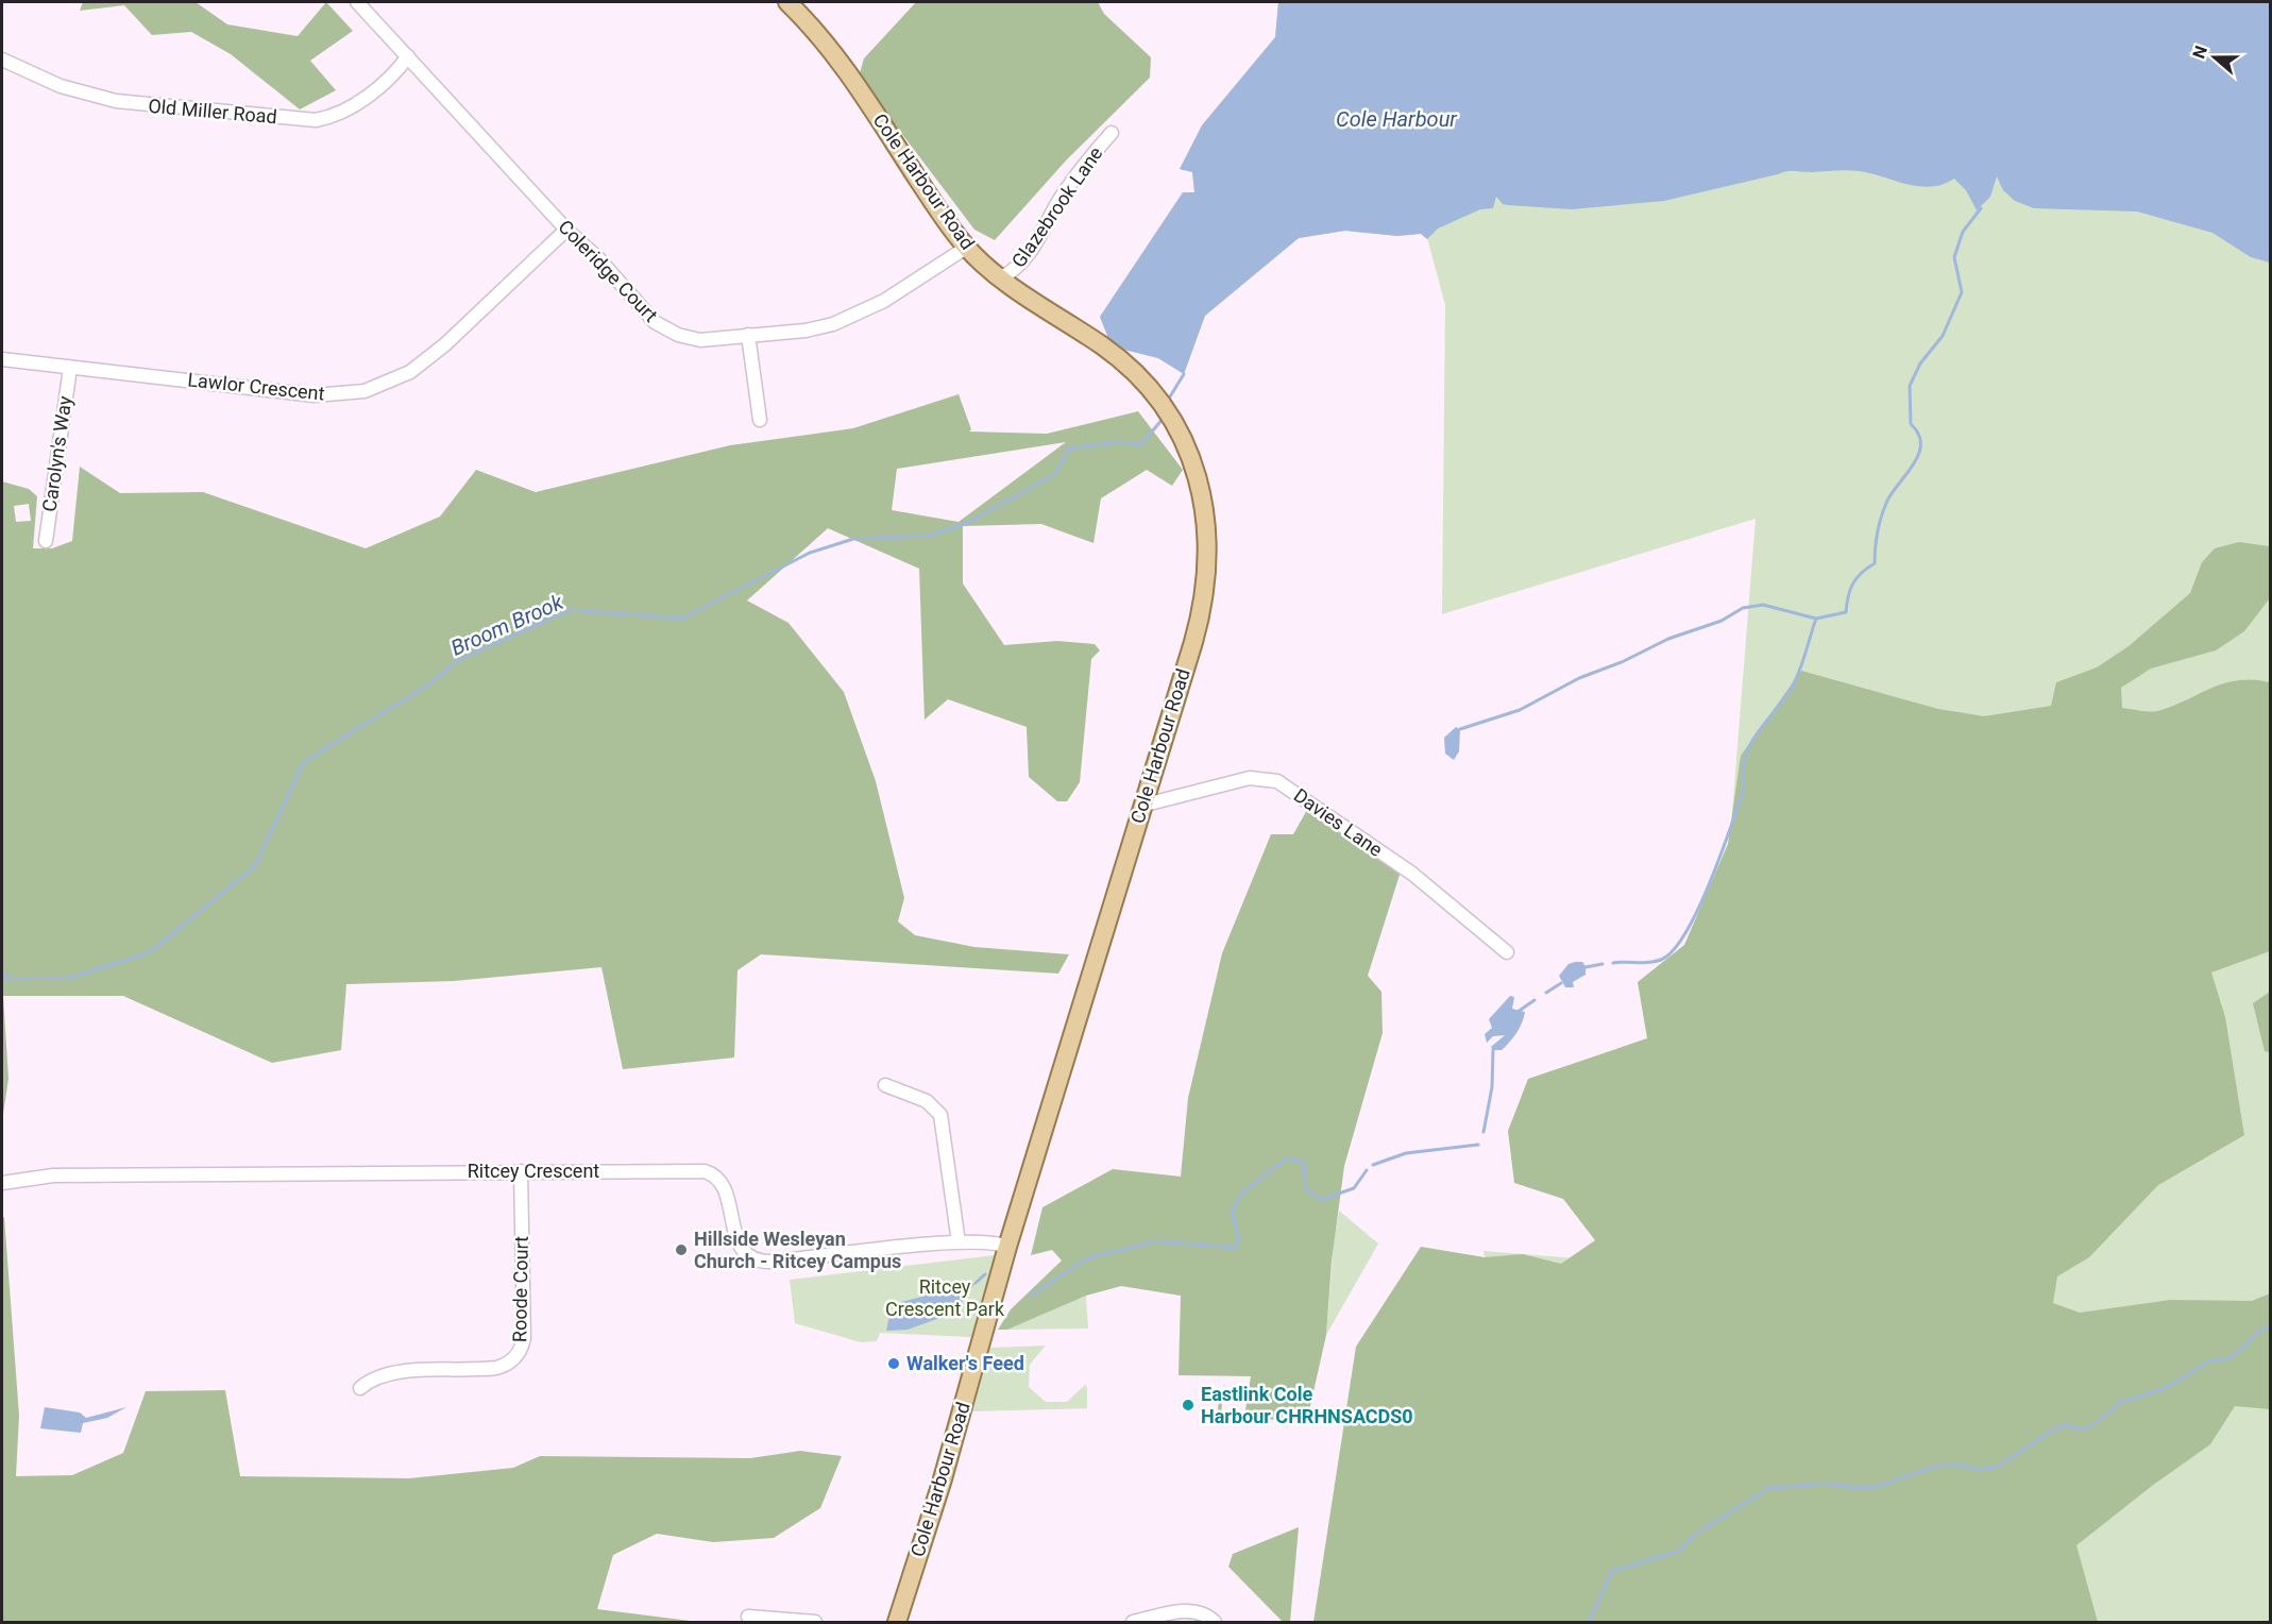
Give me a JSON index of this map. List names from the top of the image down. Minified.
{"streets":{"main road":["Cole Harbour Road"],"street":["Old Miller Road","Glazebrook Lane","Coleridge Court","Lawlor Crescent","Carolyn's Way","Davies Lane","Ritcey Crescent","Roode Court"]},"crossings":[["Old Miller Road","Coleridge Court"],["Cole Harbour Road","Glazebrook Lane"],["Cole Harbour Road","Coleridge Court"],["Cole Harbour Road","Davies Lane"],["Cole Harbour Road","Ritcey Crescent"],["Coleridge Court","Lawlor Crescent"],["Lawlor Crescent","Carolyn's Way"],["Ritcey Crescent","Roode Court"]],"water":["Cole Harbour","Broom Brook"],"parks":["Ritcey Crescent Park"],"places":["Hillside Wesleyan Church - Ritcey Campus","Walker's Feed","Eastlink Cole Harbour CHRHNSACDS0"],"north":"left"}
